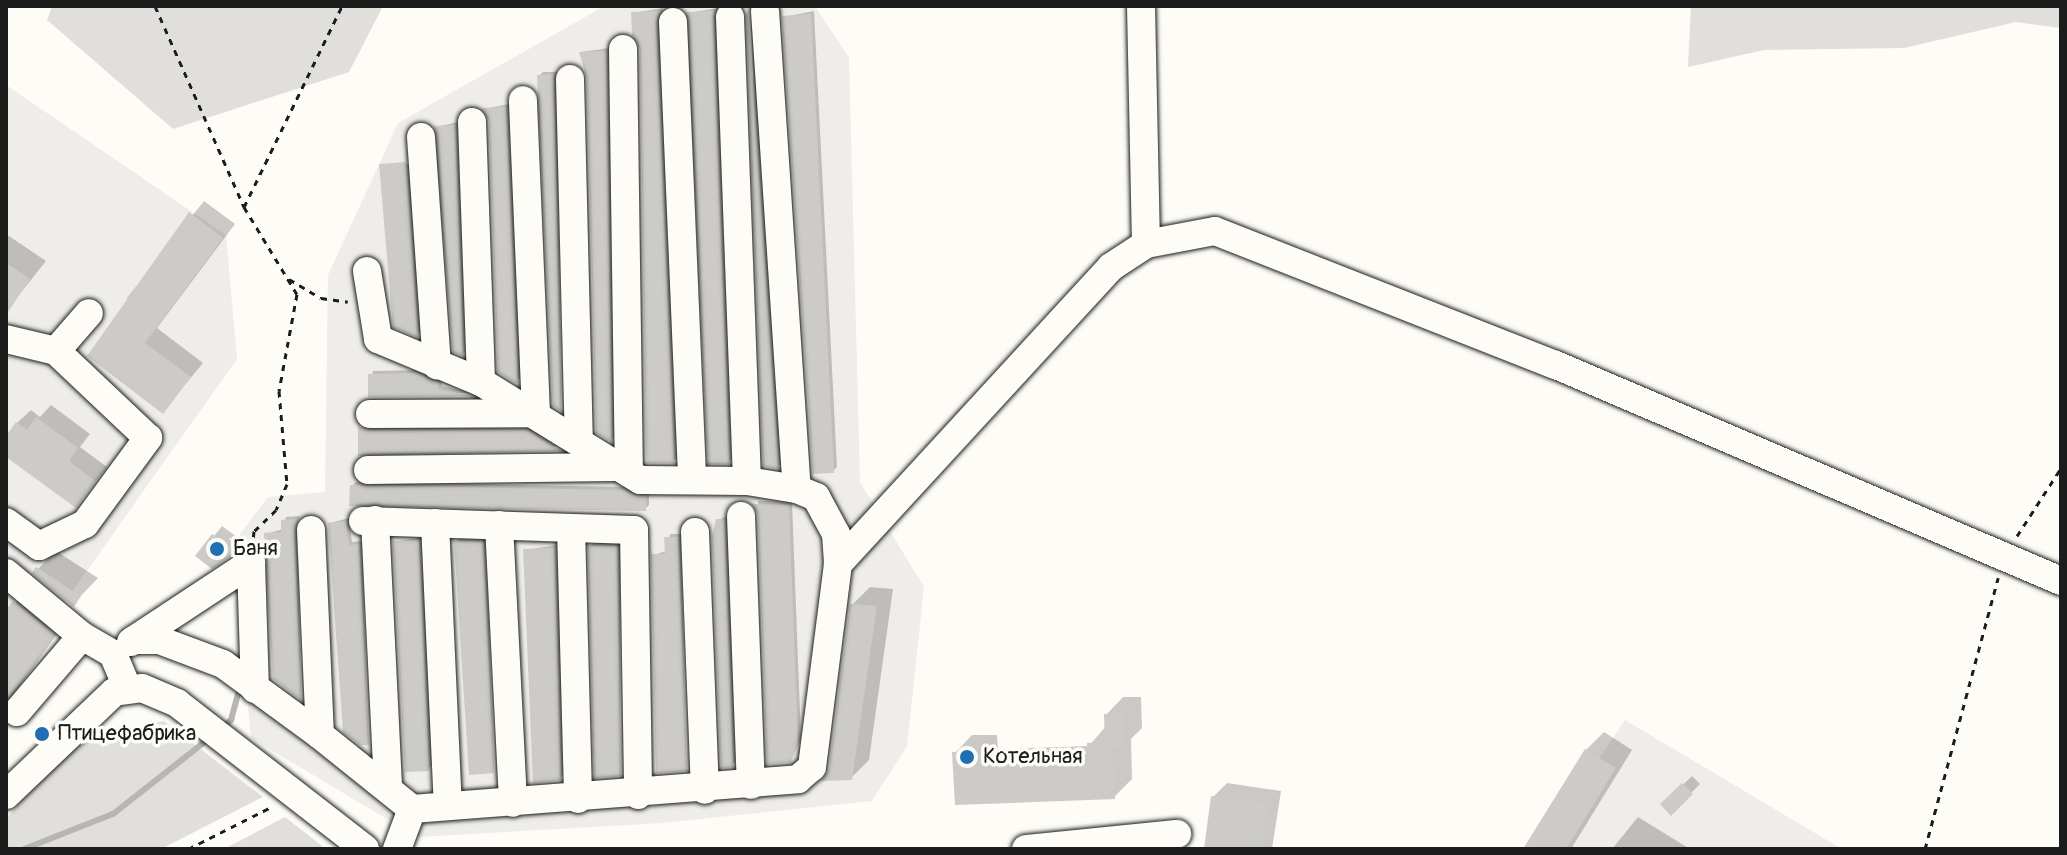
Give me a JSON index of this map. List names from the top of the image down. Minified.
{"places":["Баня","Птицефабрика","Котельная"]}
